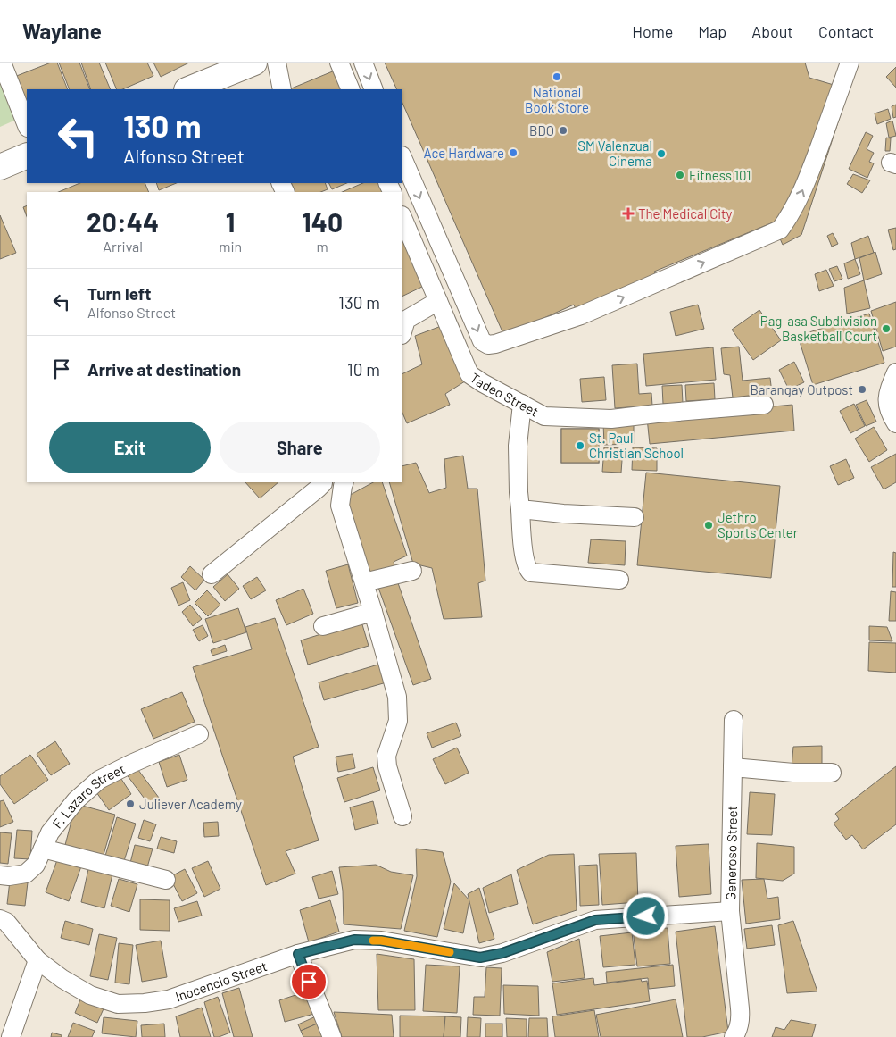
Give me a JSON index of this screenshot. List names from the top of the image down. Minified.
{"streets":{"street":["Tadeo Street","F. Lazaro Street","Generoso Street","Inocencio Street"]},"crossings":[["Generoso Street","Inocencio Street"]],"places":{"other":["National Book Store","BDO","Ace Hardware","SM Valenzual Cinema","Fitness 101","Pag-asa Subdivision Basketball Court","Barangay Outpost","St. Paul Christian School","Jethro Sports Center","Juliever Academy"],"health":["The Medical City"]},"page":{"header":"Waylane","nav":["Home","Map","About","Contact"],"turn":["130 m","Alfonso Street"],"eta":["20:44","Arrival","1","min","140","m"],"list":[{"name":"Turn left","note":"Alfonso Street","value":"130 m"},{"name":"Arrive at destination","value":"10 m"}],"buttons":["Exit","Share"]}}
